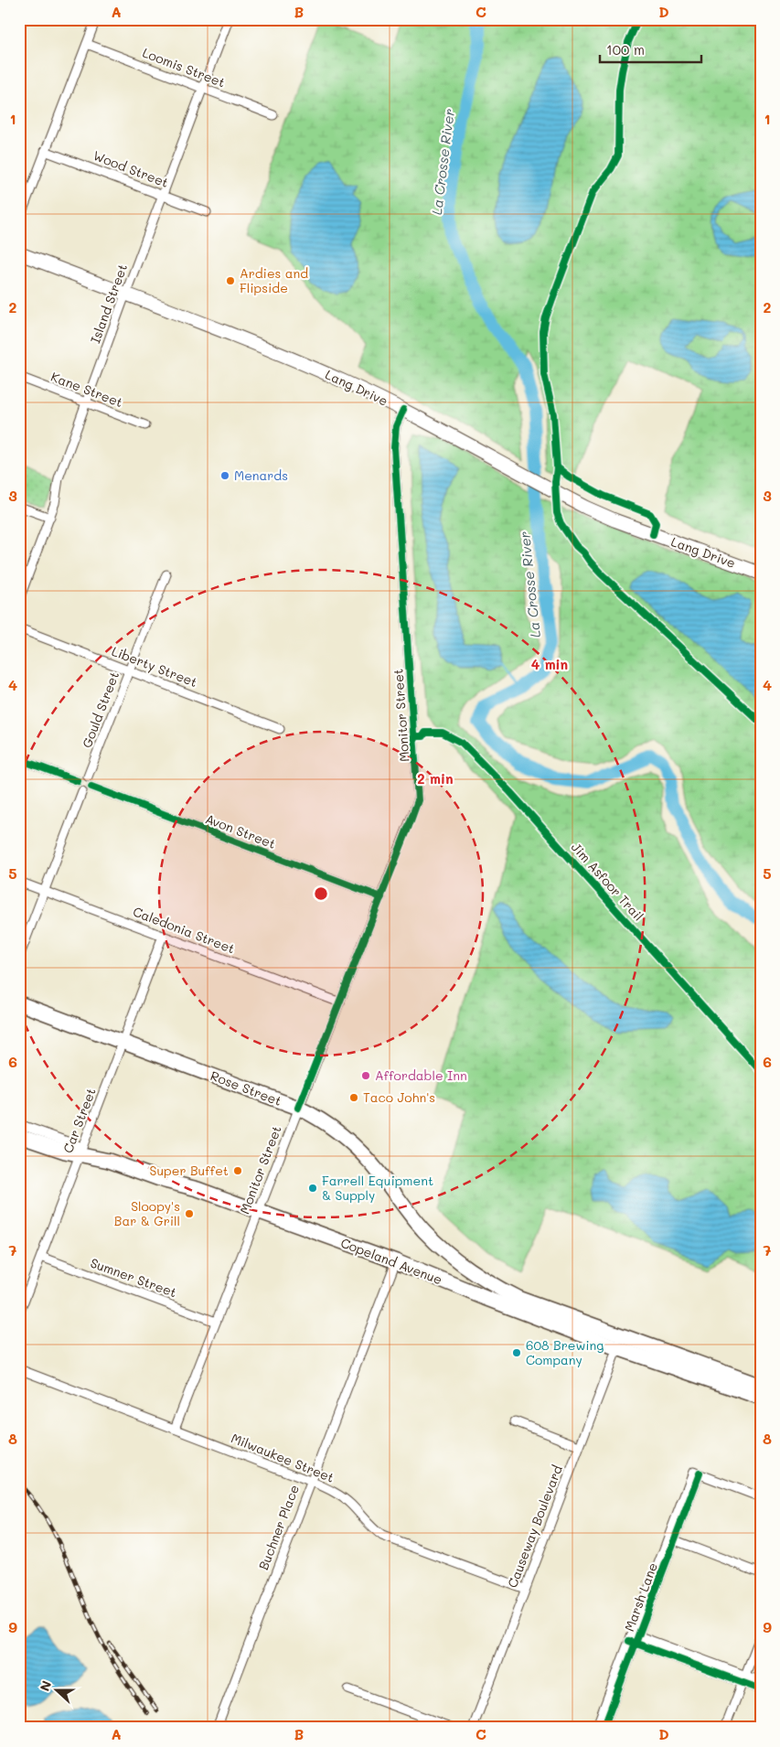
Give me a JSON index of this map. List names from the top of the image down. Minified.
{"streets":{"highway":["Rose Street","Copeland Avenue"],"main road":["Lang Drive"],"street":["Loomis Street","Wood Street","Island Street","Kane Street","Liberty Street","Gould Street","Monitor Street","Avon Street","Caledonia Street","Car Street","Sumner Street","Milwaukee Street","Causeway Boulevard","Buchner Place","Marsh Lane"],"cycle path":["Jim Asfoor Trail"]},"crossings":[["Loomis Street","Island Street"],["Wood Street","Island Street"],["Island Street","Lang Drive"],["Island Street","Kane Street"],["Lang Drive","Monitor Street"],["Liberty Street","Gould Street"],["Gould Street","Avon Street"],["Monitor Street","Avon Street"],["Monitor Street","Caledonia Street"],["Monitor Street","Rose Street"],["Monitor Street","Copeland Avenue"],["Monitor Street","Sumner Street"],["Monitor Street","Milwaukee Street"],["Caledonia Street","Car Street"],["Rose Street","Car Street"],["Rose Street","Copeland Avenue"],["Car Street","Copeland Avenue"],["Car Street","Sumner Street"],["Copeland Avenue","Causeway Boulevard"],["Copeland Avenue","Buchner Place"],["Milwaukee Street","Causeway Boulevard"],["Milwaukee Street","Buchner Place"]],"water":["La Crosse River"],"places":["Ardies and Flipside","Menards","Affordable Inn","Taco John's","Super Buffet","Farrell Equipment & Supply","Sloopy's Bar & Grill","608 Brewing Company"],"scale_bar":"100 m","north":"left","grid":{"columns":["A","B","C","D"],"rows":["1","2","3","4","5","6","7","8","9"]},"rings":["4 min","2 min"]}
